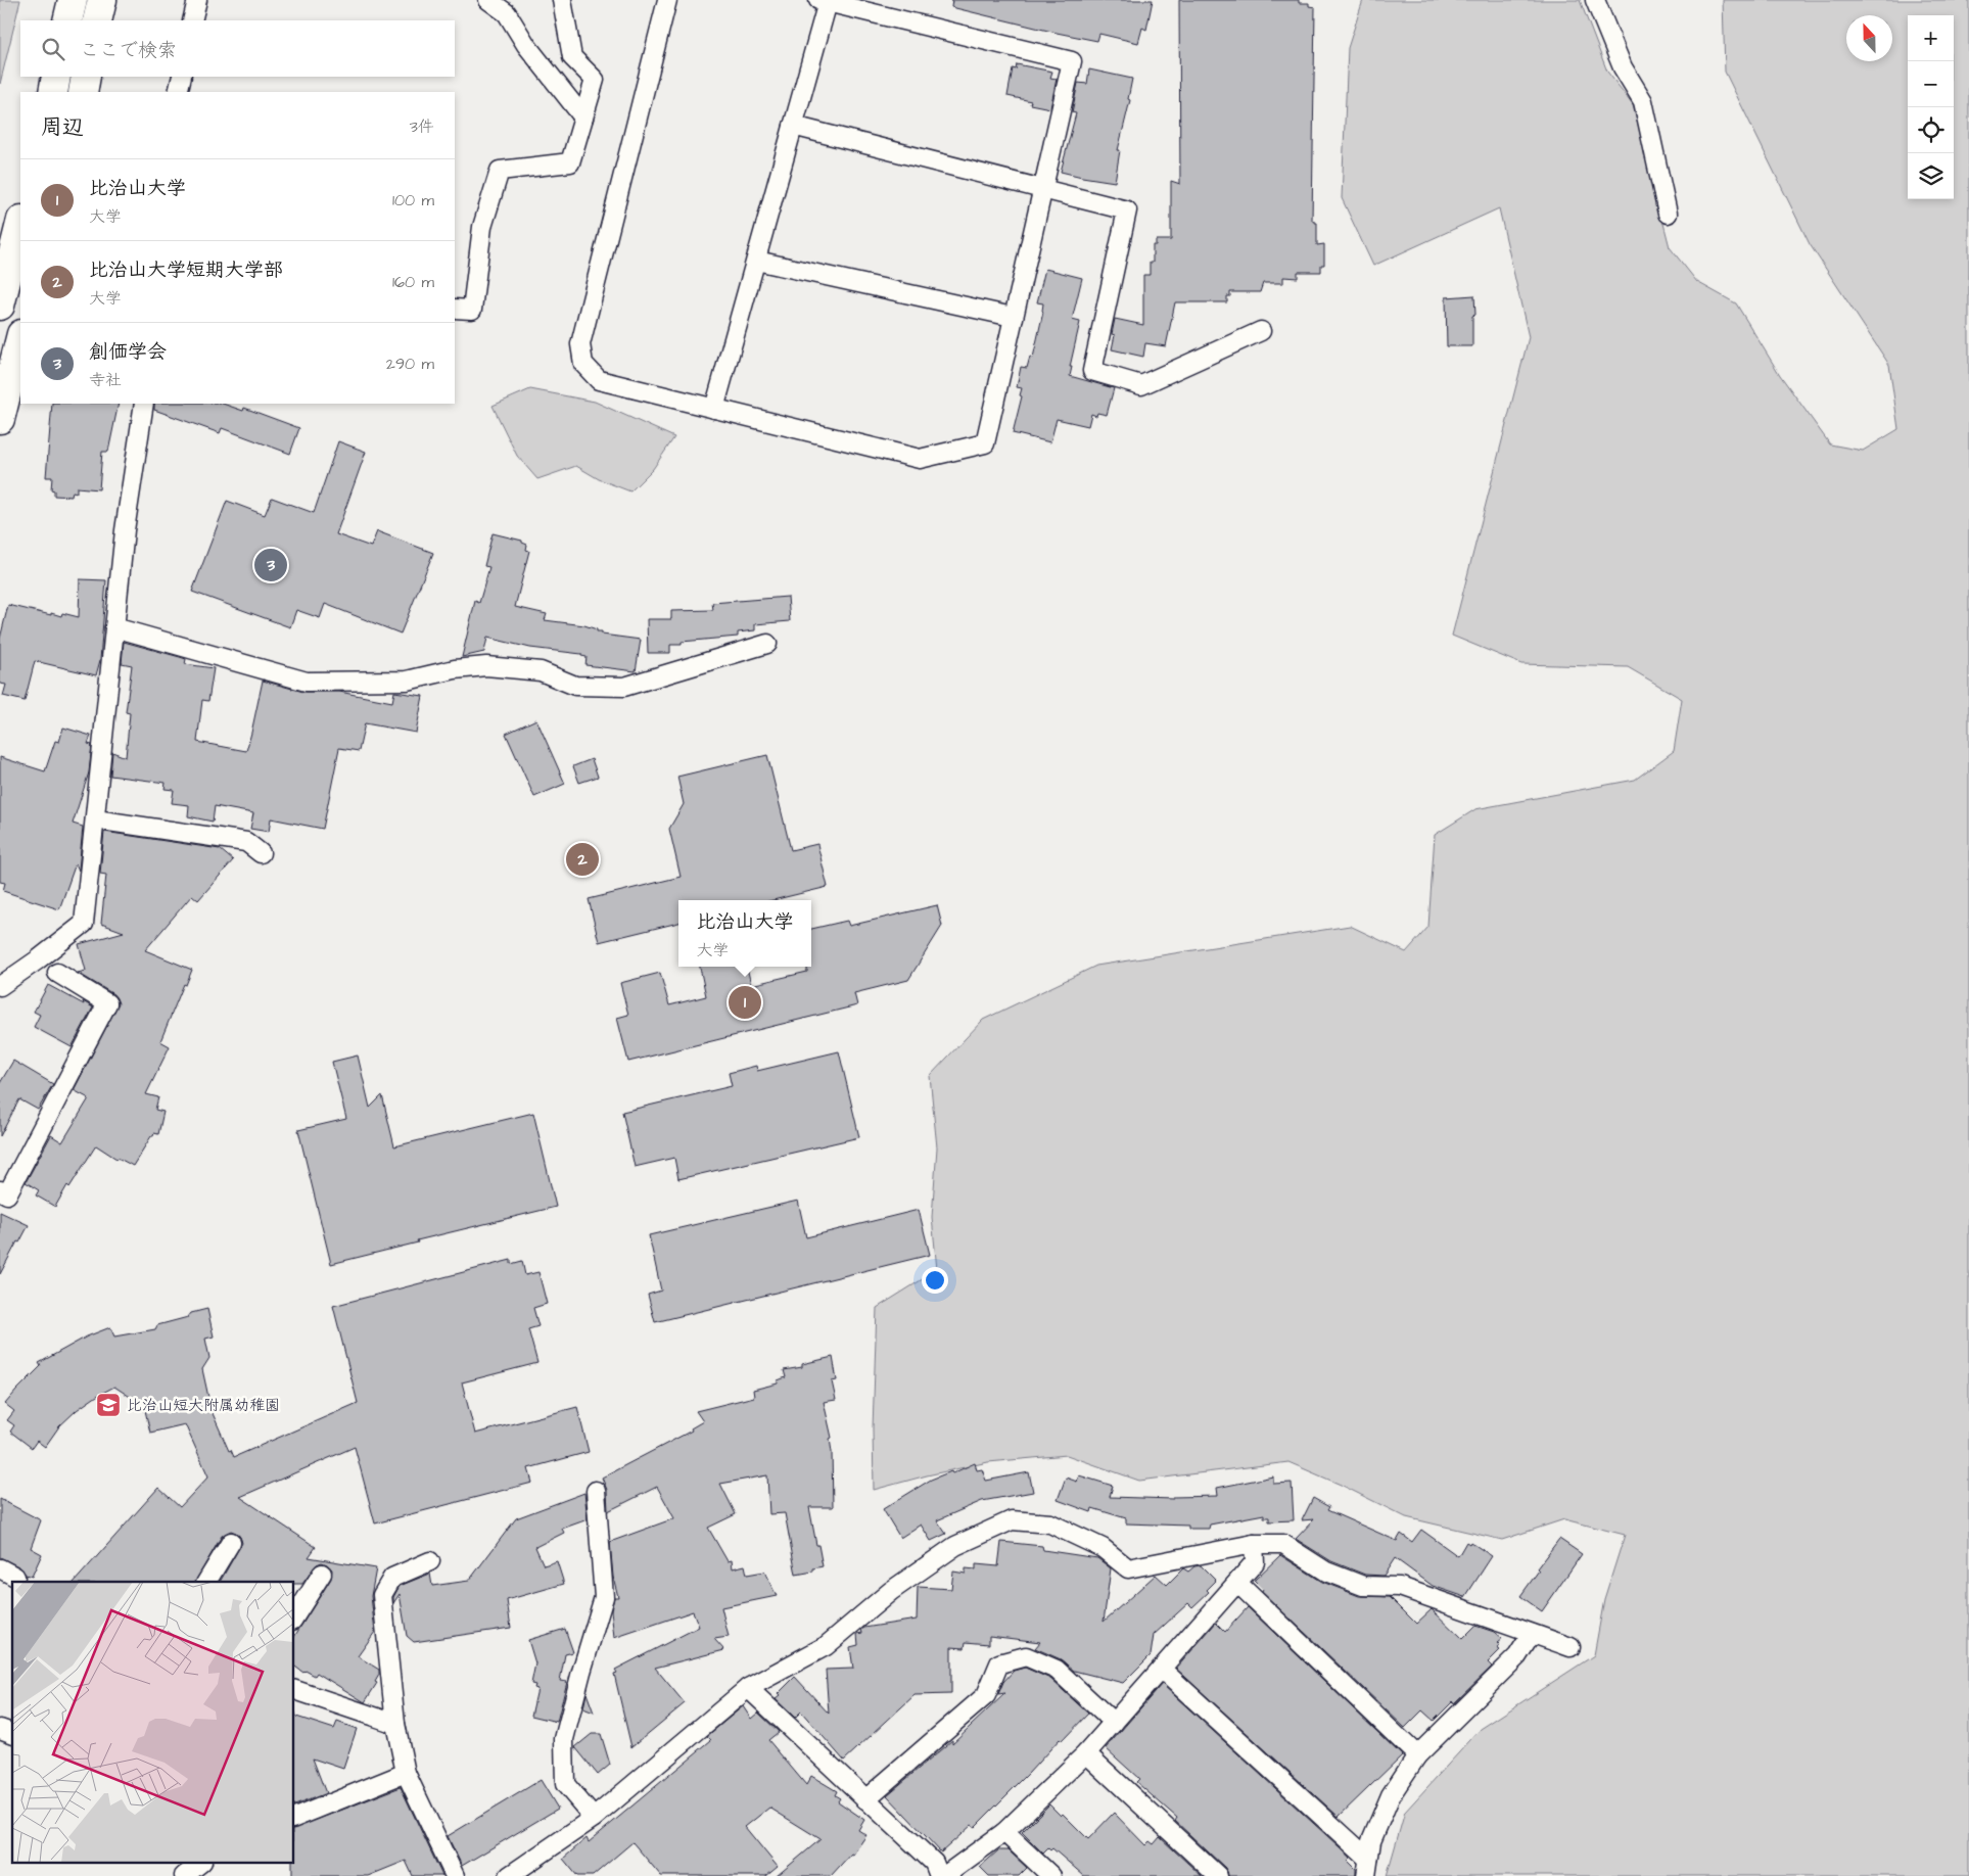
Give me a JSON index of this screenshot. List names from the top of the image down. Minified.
{"places":{"school or university":["比治山短大附属幼稚園"]},"north":"top","page":{"map_buttons":["+","−"],"search":"ここで検索","heading":["周辺","3件"],"list":[{"mark":"1","name":"比治山大学","note":"大学","value":"100 m"},{"mark":"2","name":"比治山大学短期大学部","note":"大学","value":"160 m"},{"mark":"3","name":"創価学会","note":"寺社","value":"290 m"}],"pins":["3","2","1"],"popup":["比治山大学","大学"]}}
